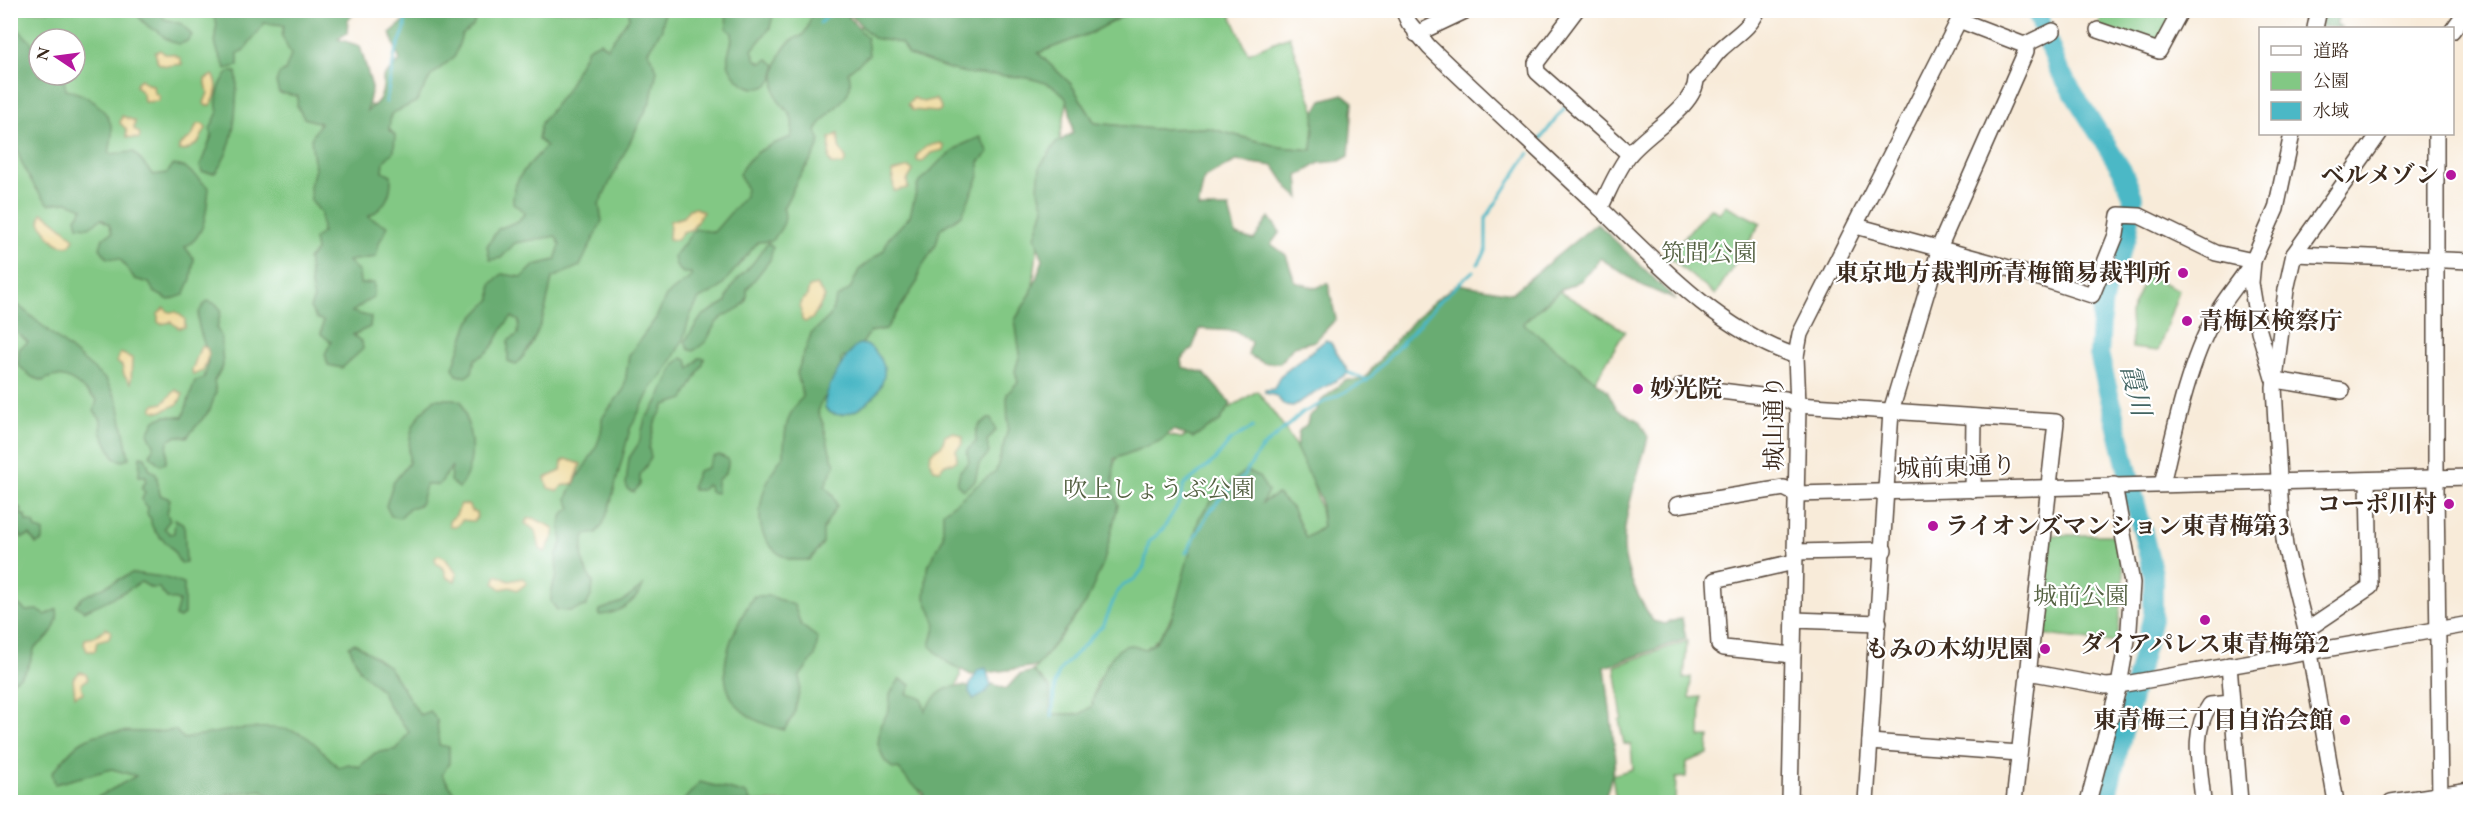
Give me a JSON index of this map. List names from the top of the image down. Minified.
{"streets":{"street":["城山通り","城前東通り"]},"crossings":[["城山通り","城前東通り"]],"water":["霞川"],"parks":["筑間公園","吹上しょうぶ公園","城前公園"],"places":["ベルメゾン","東京地方裁判所青梅簡易裁判所","青梅区検察庁","妙光院","コーポ川村","ライオンズマンション東青梅第3","ダイアパレス東青梅第2","もみの木幼児園","東青梅三丁目自治会館"],"legend":["道路","公園","水域"],"north":"left"}
